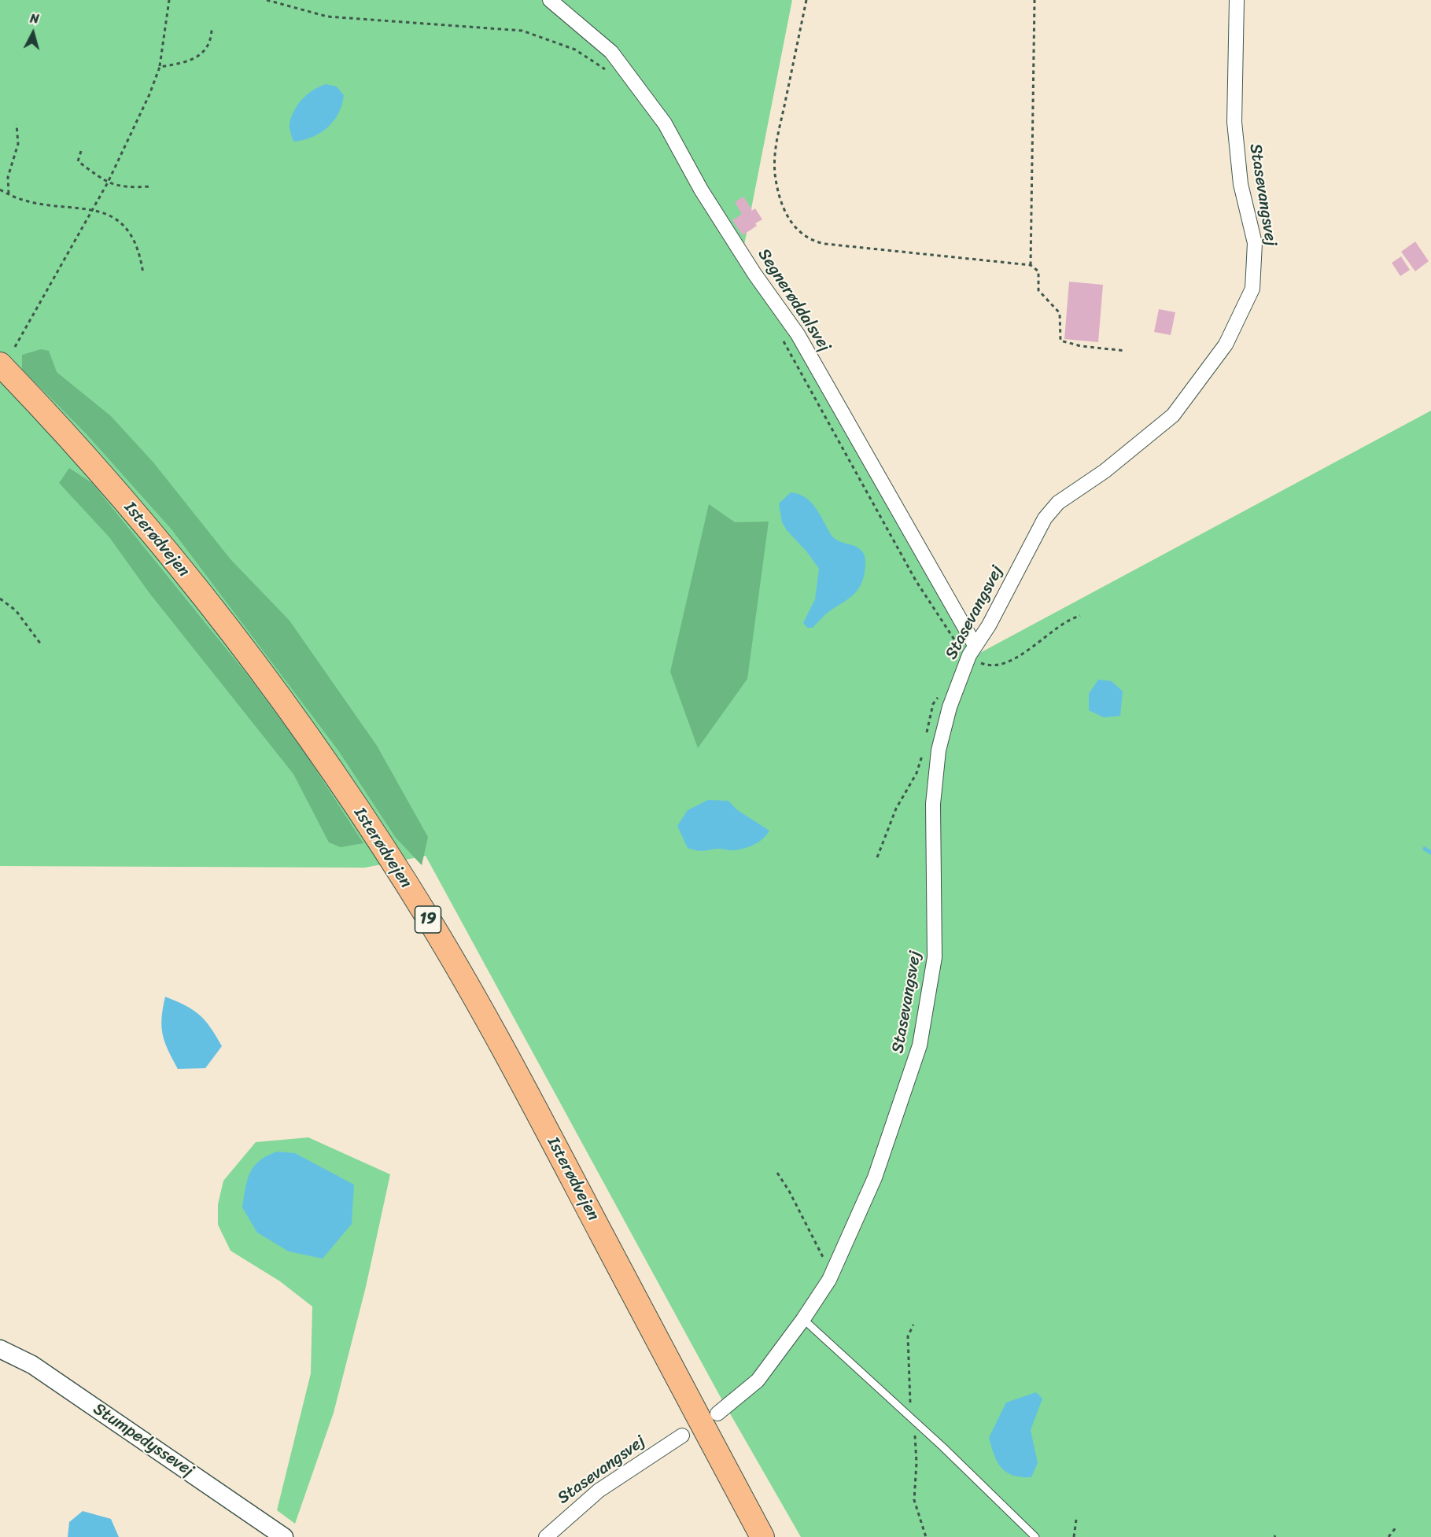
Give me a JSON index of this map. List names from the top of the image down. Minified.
{"streets":{"highway":["Isterødvejen","19"],"street":["Stasevangsvej","Segnerøddalsvej","Stumpedyssevej"]},"crossings":[["Stasevangsvej","Segnerøddalsvej"]],"north":"top"}
